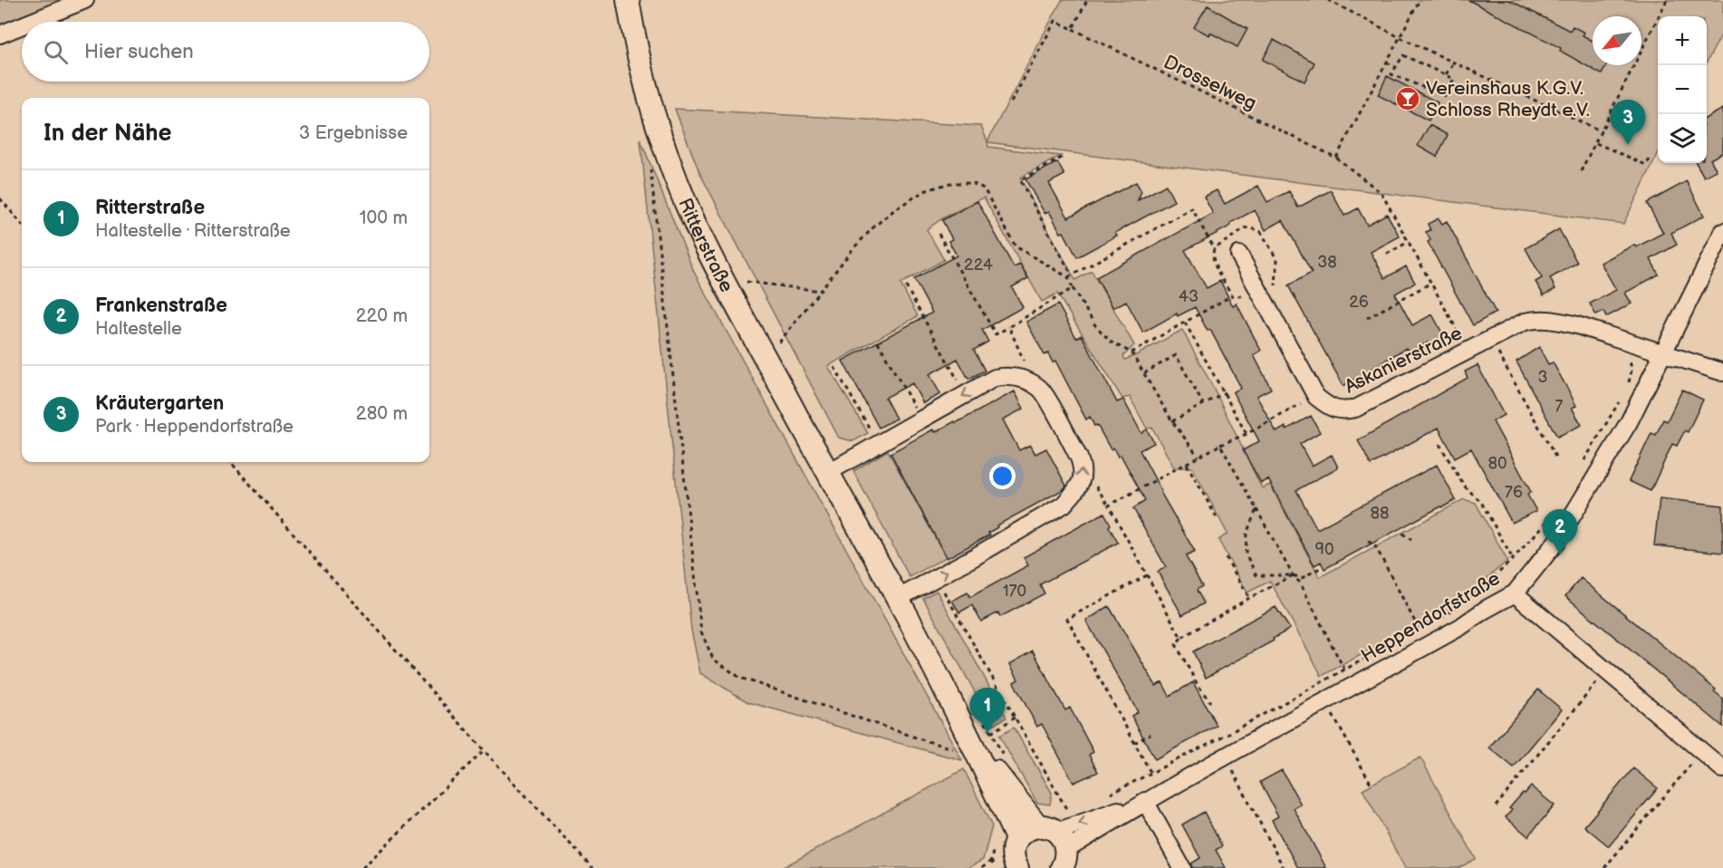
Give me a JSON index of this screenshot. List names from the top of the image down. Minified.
{"streets":{"main road":["Ritterstraße"],"street":["Askanierstraße","Heppendorfstraße"],"path":["Drosselweg"]},"crossings":[["Ritterstraße","Heppendorfstraße"],["Askanierstraße","Heppendorfstraße"]],"places":{"bar":["Vereinshaus K.G.V. Schloss Rheydt e.V."]},"house_numbers":["38","224","43","26","3","7","80","76","88","90","170"],"north":"bottom left","page":{"map_buttons":["+","−"],"search":"Hier suchen","heading":["In der Nähe","3 Ergebnisse"],"pins":["3","2","1"],"list":[{"mark":"1","name":"Ritterstraße","note":"Haltestelle · Ritterstraße","value":"100 m"},{"mark":"2","name":"Frankenstraße","note":"Haltestelle","value":"220 m"},{"mark":"3","name":"Kräutergarten","note":"Park · Heppendorfstraße","value":"280 m"}]}}
